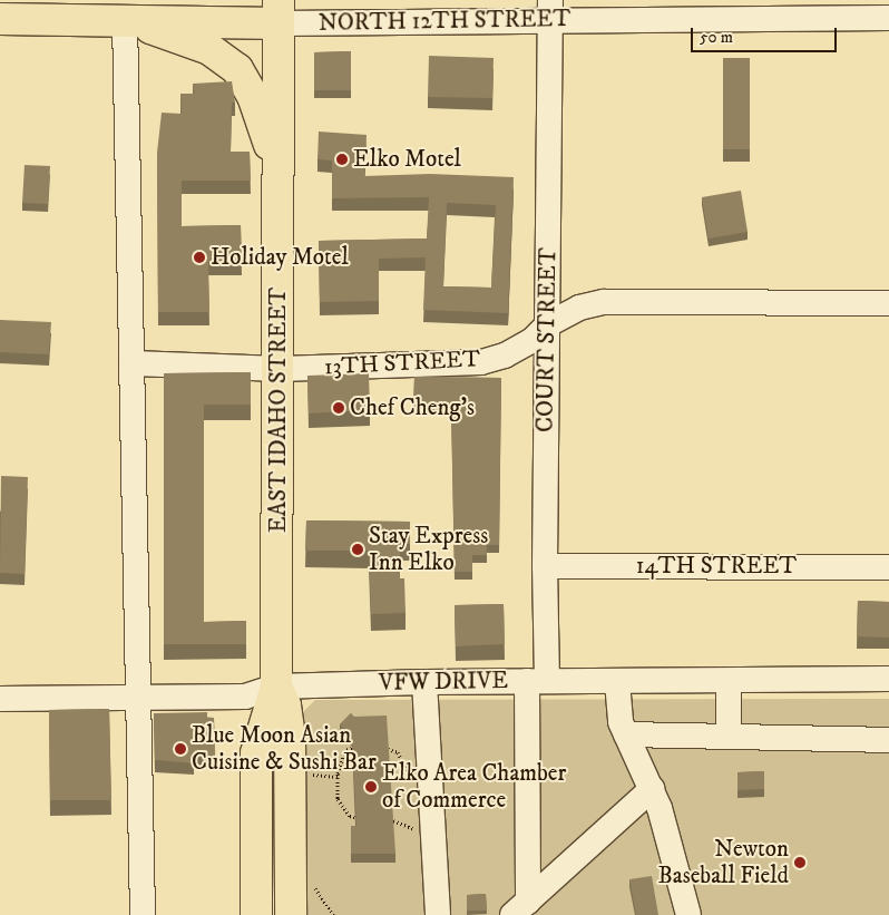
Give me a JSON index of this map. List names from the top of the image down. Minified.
{"streets":{"main road":["NORTH 12TH STREET","EAST IDAHO STREET"],"street":["COURT STREET","13TH STREET","14TH STREET","VFW DRIVE"]},"crossings":[["NORTH 12TH STREET","COURT STREET"],["NORTH 12TH STREET","EAST IDAHO STREET"],["COURT STREET","13TH STREET"],["COURT STREET","14TH STREET"],["COURT STREET","VFW DRIVE"],["13TH STREET","EAST IDAHO STREET"],["EAST IDAHO STREET","VFW DRIVE"]],"places":["Elko Motel","Holiday Motel","Chef Cheng's","Stay Express Inn Elko","Blue Moon Asian Cuisine & Sushi Bar","Elko Area Chamber of Commerce","Newton Baseball Field"],"scale_bar":"50 m"}
